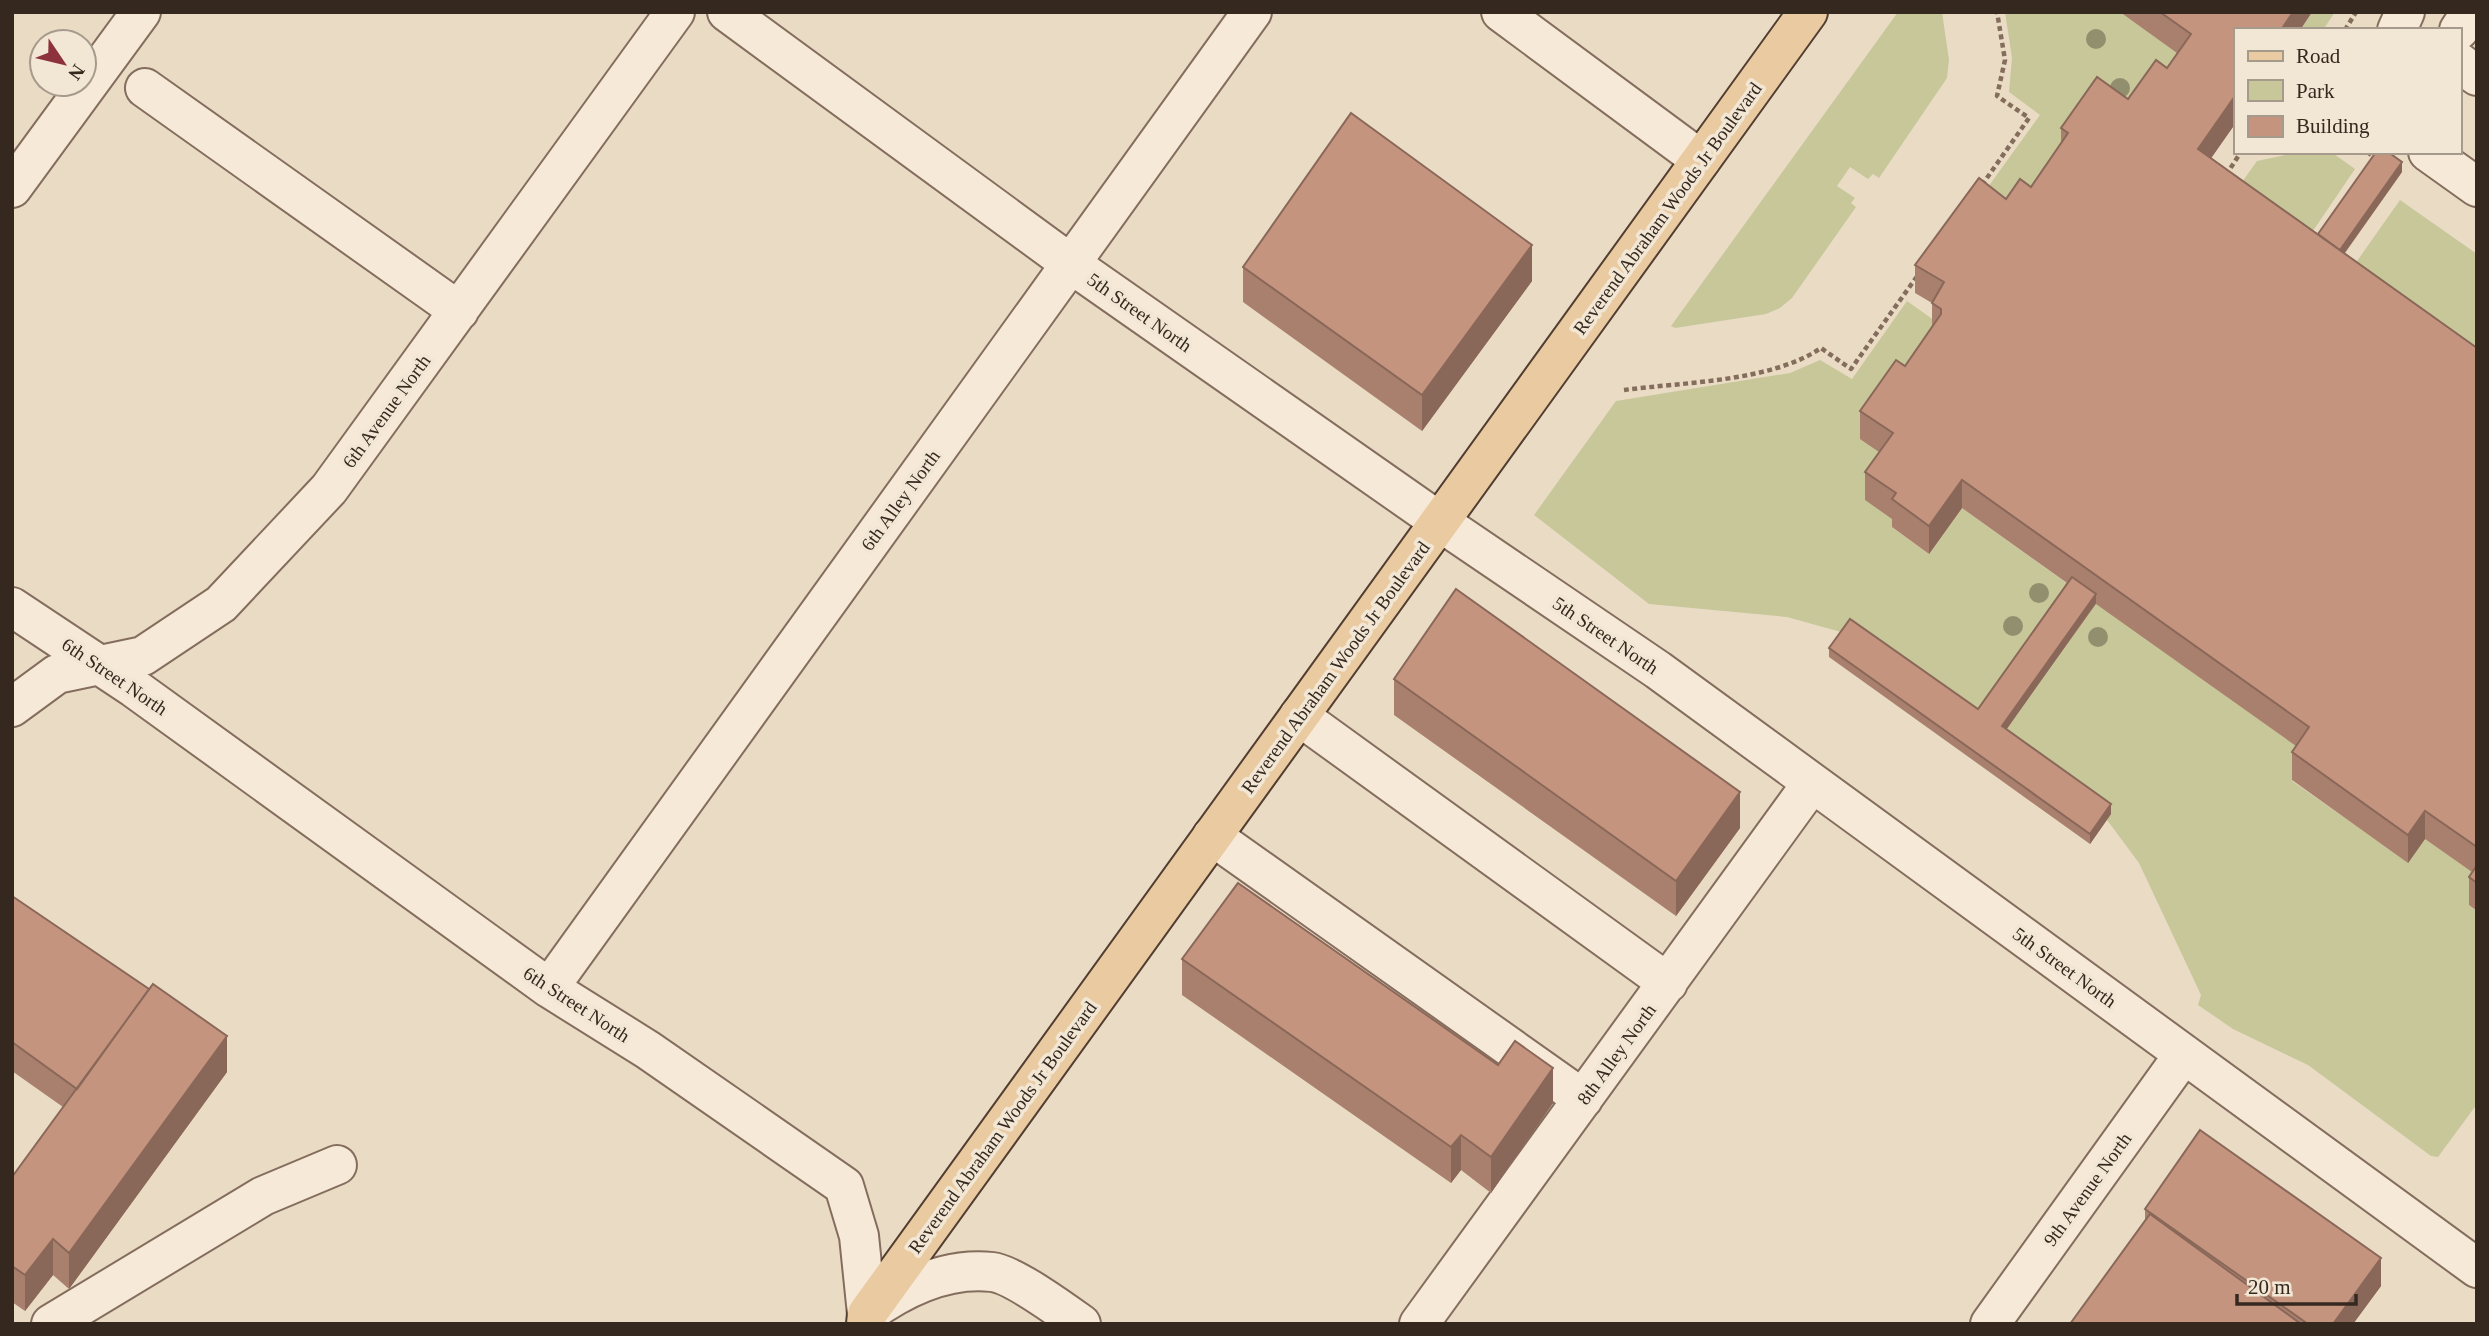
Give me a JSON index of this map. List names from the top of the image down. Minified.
{"streets":{"main road":["Reverend Abraham Woods Jr Boulevard"],"street":["5th Street North","6th Avenue North","6th Alley North","6th Street North","8th Alley North","9th Avenue North"]},"crossings":[["Reverend Abraham Woods Jr Boulevard","5th Street North"],["Reverend Abraham Woods Jr Boulevard","6th Street North"],["5th Street North","6th Alley North"],["5th Street North","8th Alley North"],["5th Street North","9th Avenue North"],["6th Avenue North","6th Street North"],["6th Alley North","6th Street North"]],"legend":["Road","Park","Building"],"scale_bar":"20 m","north":"bottom right"}
